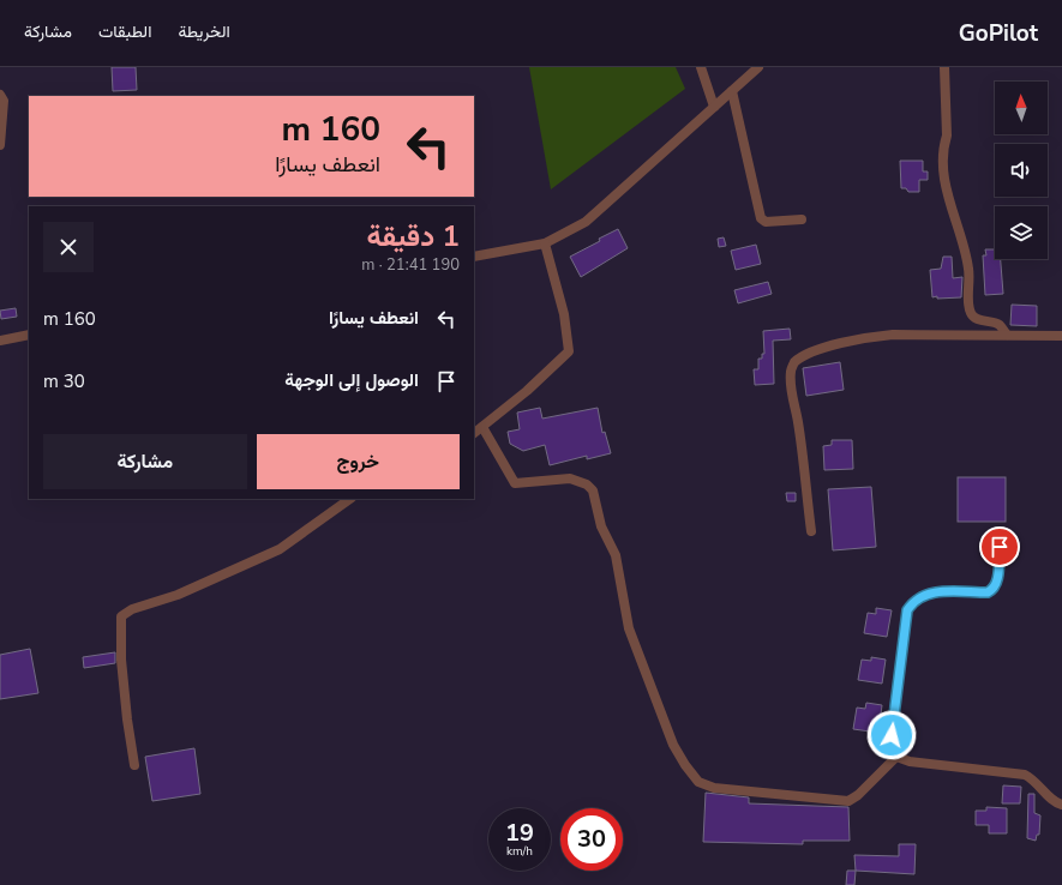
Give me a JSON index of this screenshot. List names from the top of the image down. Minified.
{"north":"top","page":{"header":"GoPilot","nav":["الخريطة","الطبقات","مشاركة"],"turn":["160 m","انعطف يسارًا"],"heading":["1 دقيقة","190 m · 21:41"],"list":[{"name":"انعطف يسارًا","value":"160 m"},{"name":"الوصول إلى الوجهة","value":"30 m"}],"buttons":["خروج","مشاركة"],"speed":"19 km/h","limit":"30"}}
